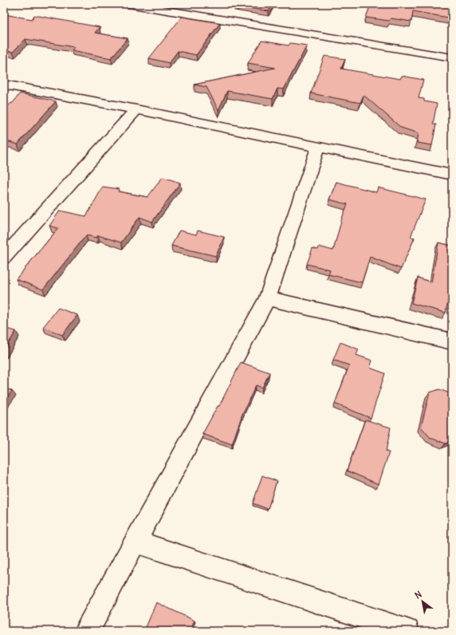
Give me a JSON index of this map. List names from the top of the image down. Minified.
{"north":"top left"}
